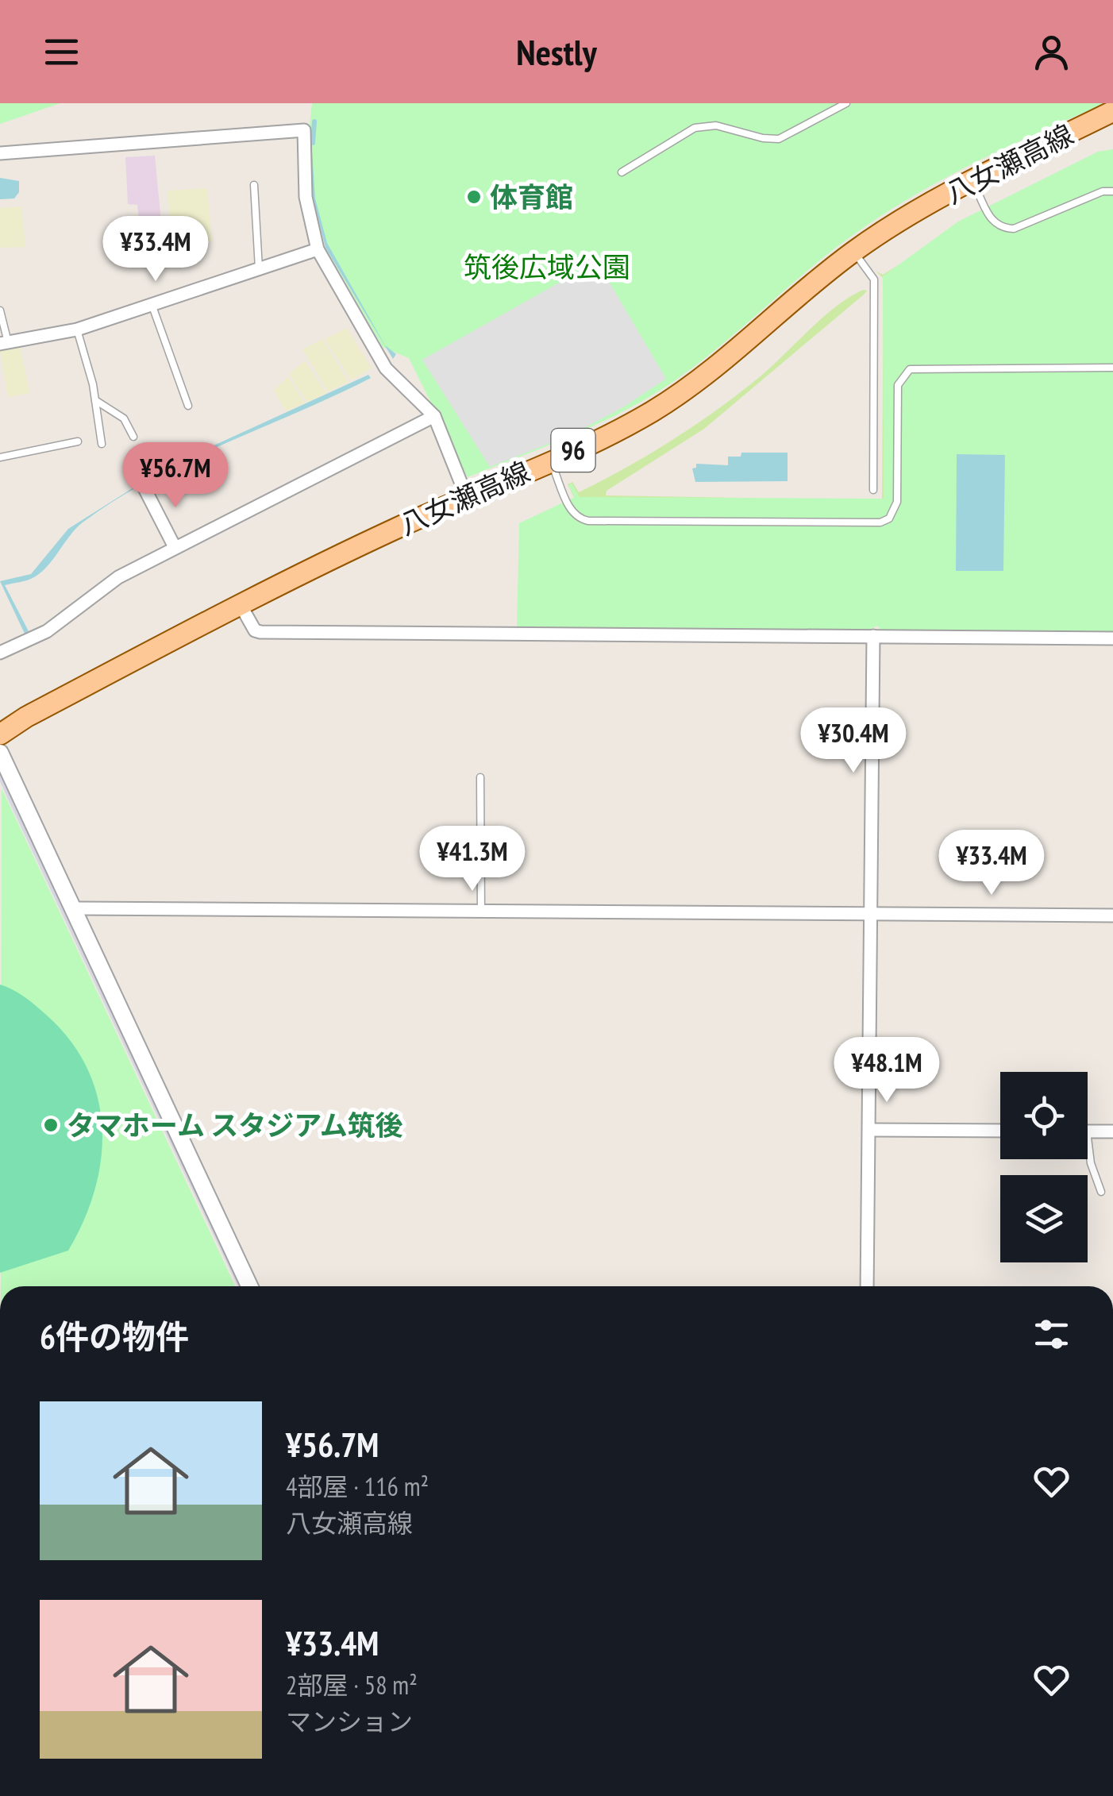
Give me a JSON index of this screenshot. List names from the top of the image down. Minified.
{"streets":{"main road":["八女瀬高線","96"]},"parks":["筑後広域公園"],"places":["体育館","タマホーム スタジアム筑後"],"page":{"header":"Nestly","price":["¥33.4M","¥56.7M","¥30.4M","¥41.3M","¥33.4M","¥48.1M"],"heading":"6件の物件","list":[{"name":"¥56.7M","note":"4部屋 · 116 m² · 八女瀬高線"},{"name":"¥33.4M","note":"2部屋 · 58 m² · マンション"}]}}
